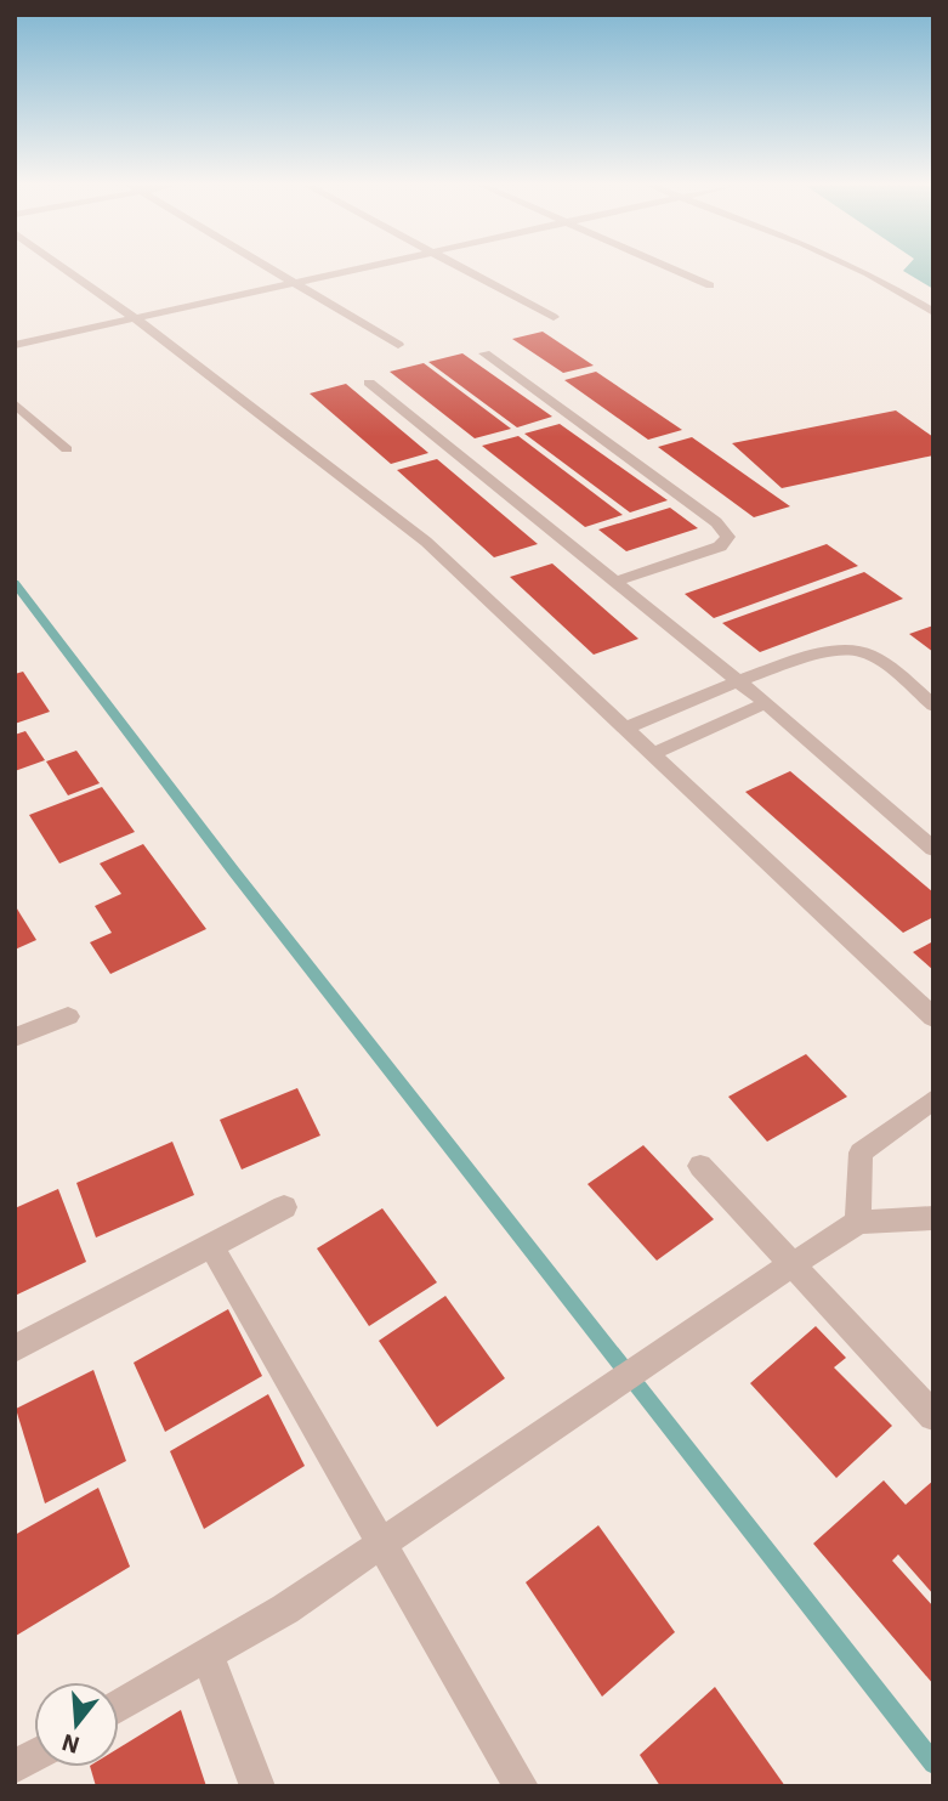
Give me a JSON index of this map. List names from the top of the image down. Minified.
{"north":"bottom"}
